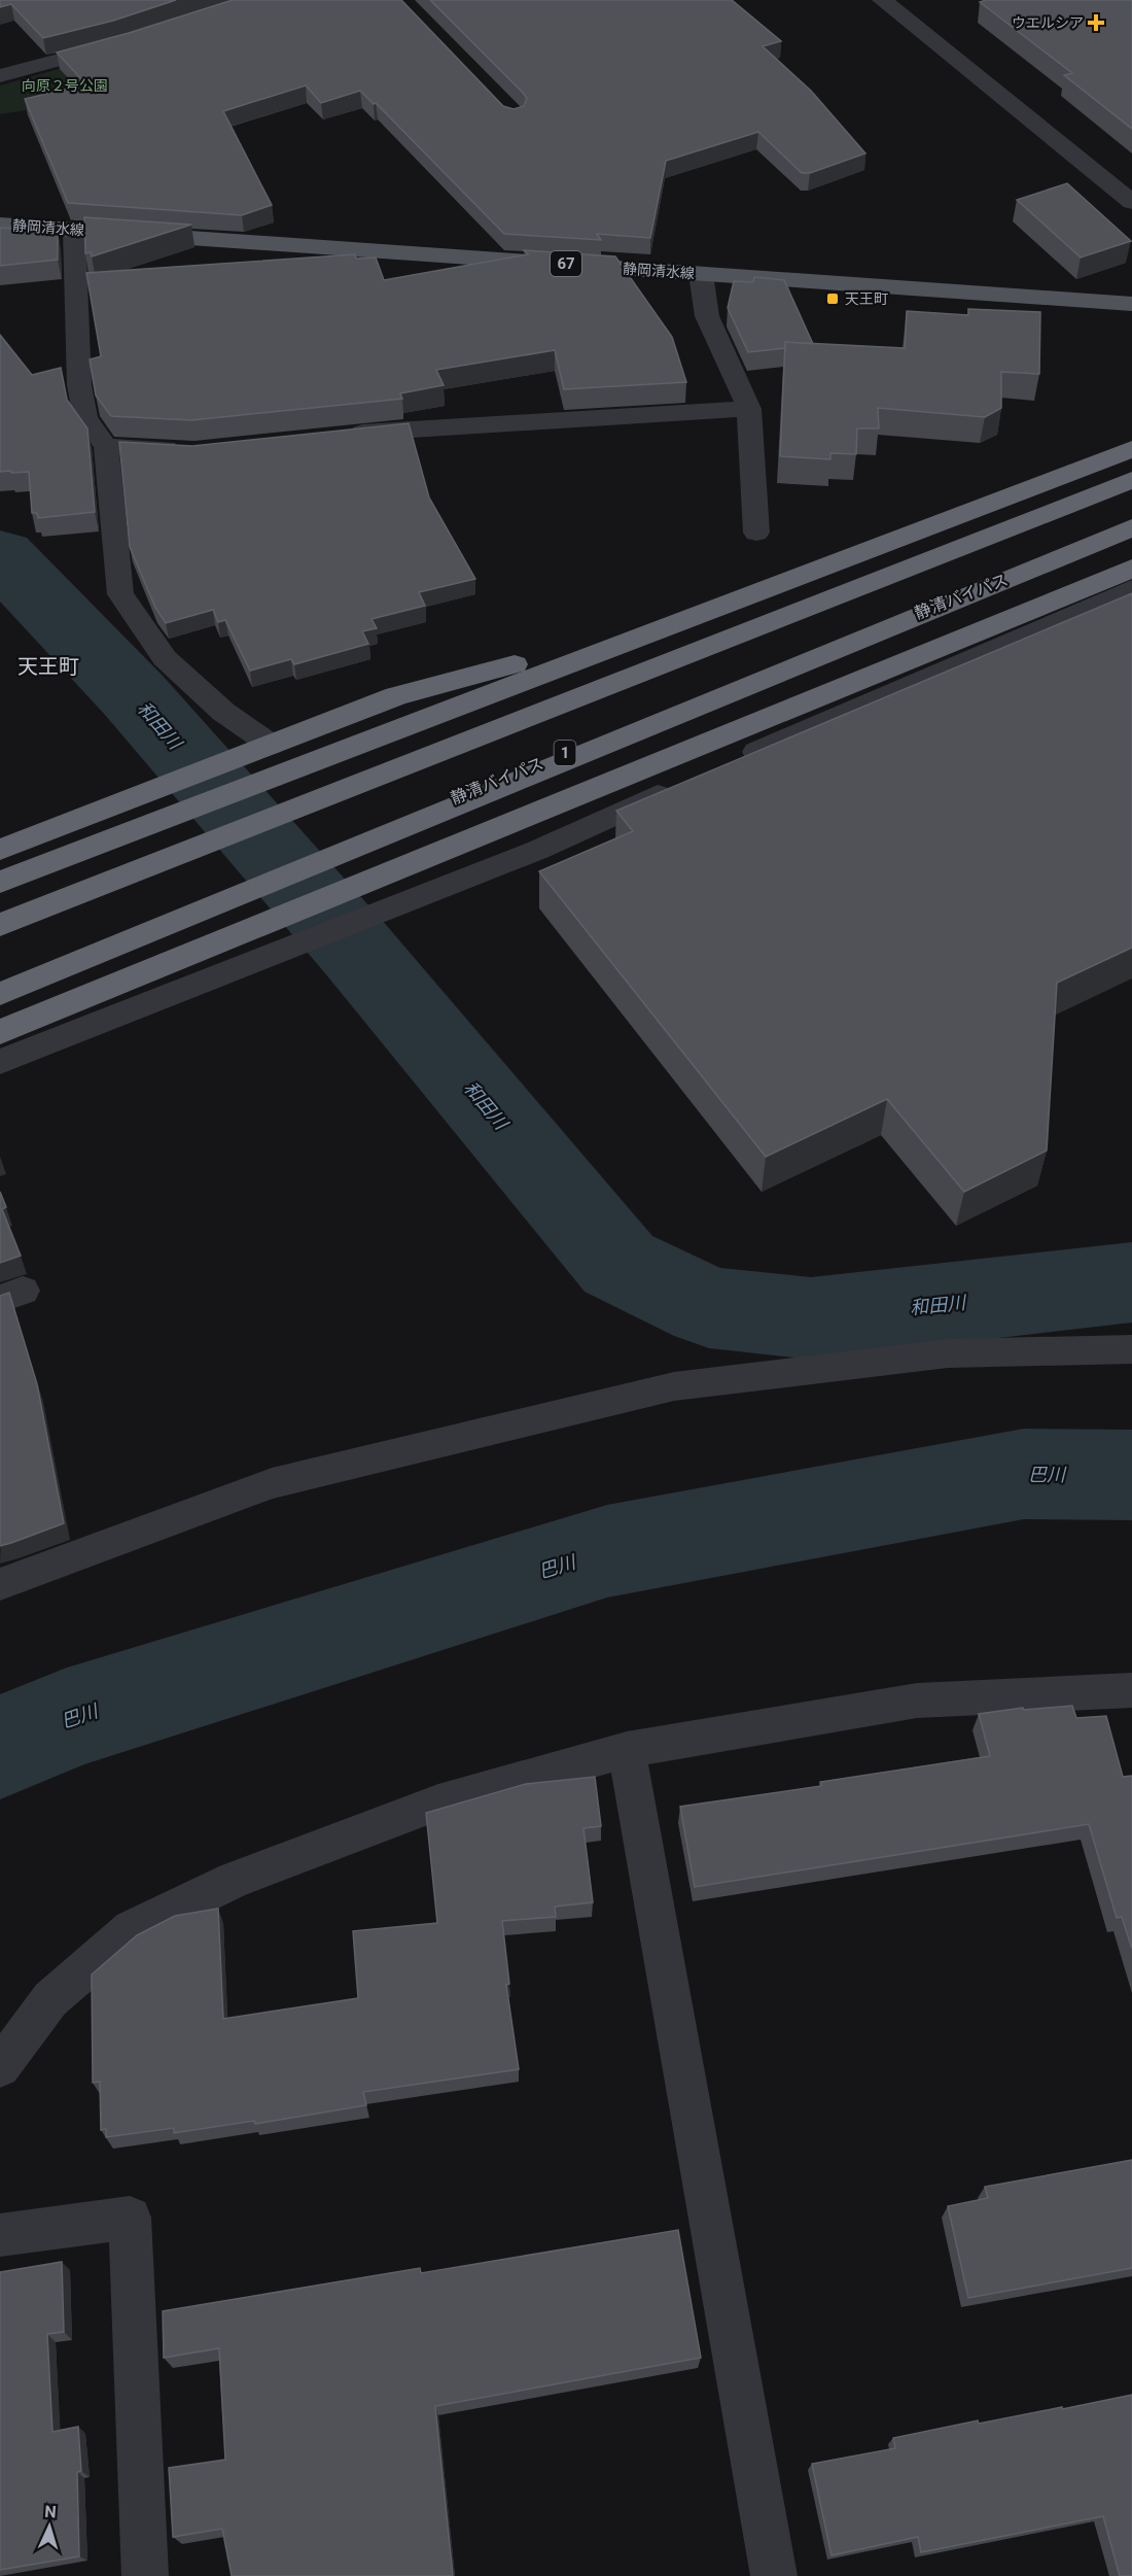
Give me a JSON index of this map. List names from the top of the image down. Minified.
{"streets":{"highway":["静清バイパス","1"],"main road":["静岡清水線","67"]},"districts":["天王町"],"water":["和田川","巴川"],"parks":["向原２号公園"],"places":{"health":["ウエルシア"],"transit":["天王町"]},"north":"top"}
